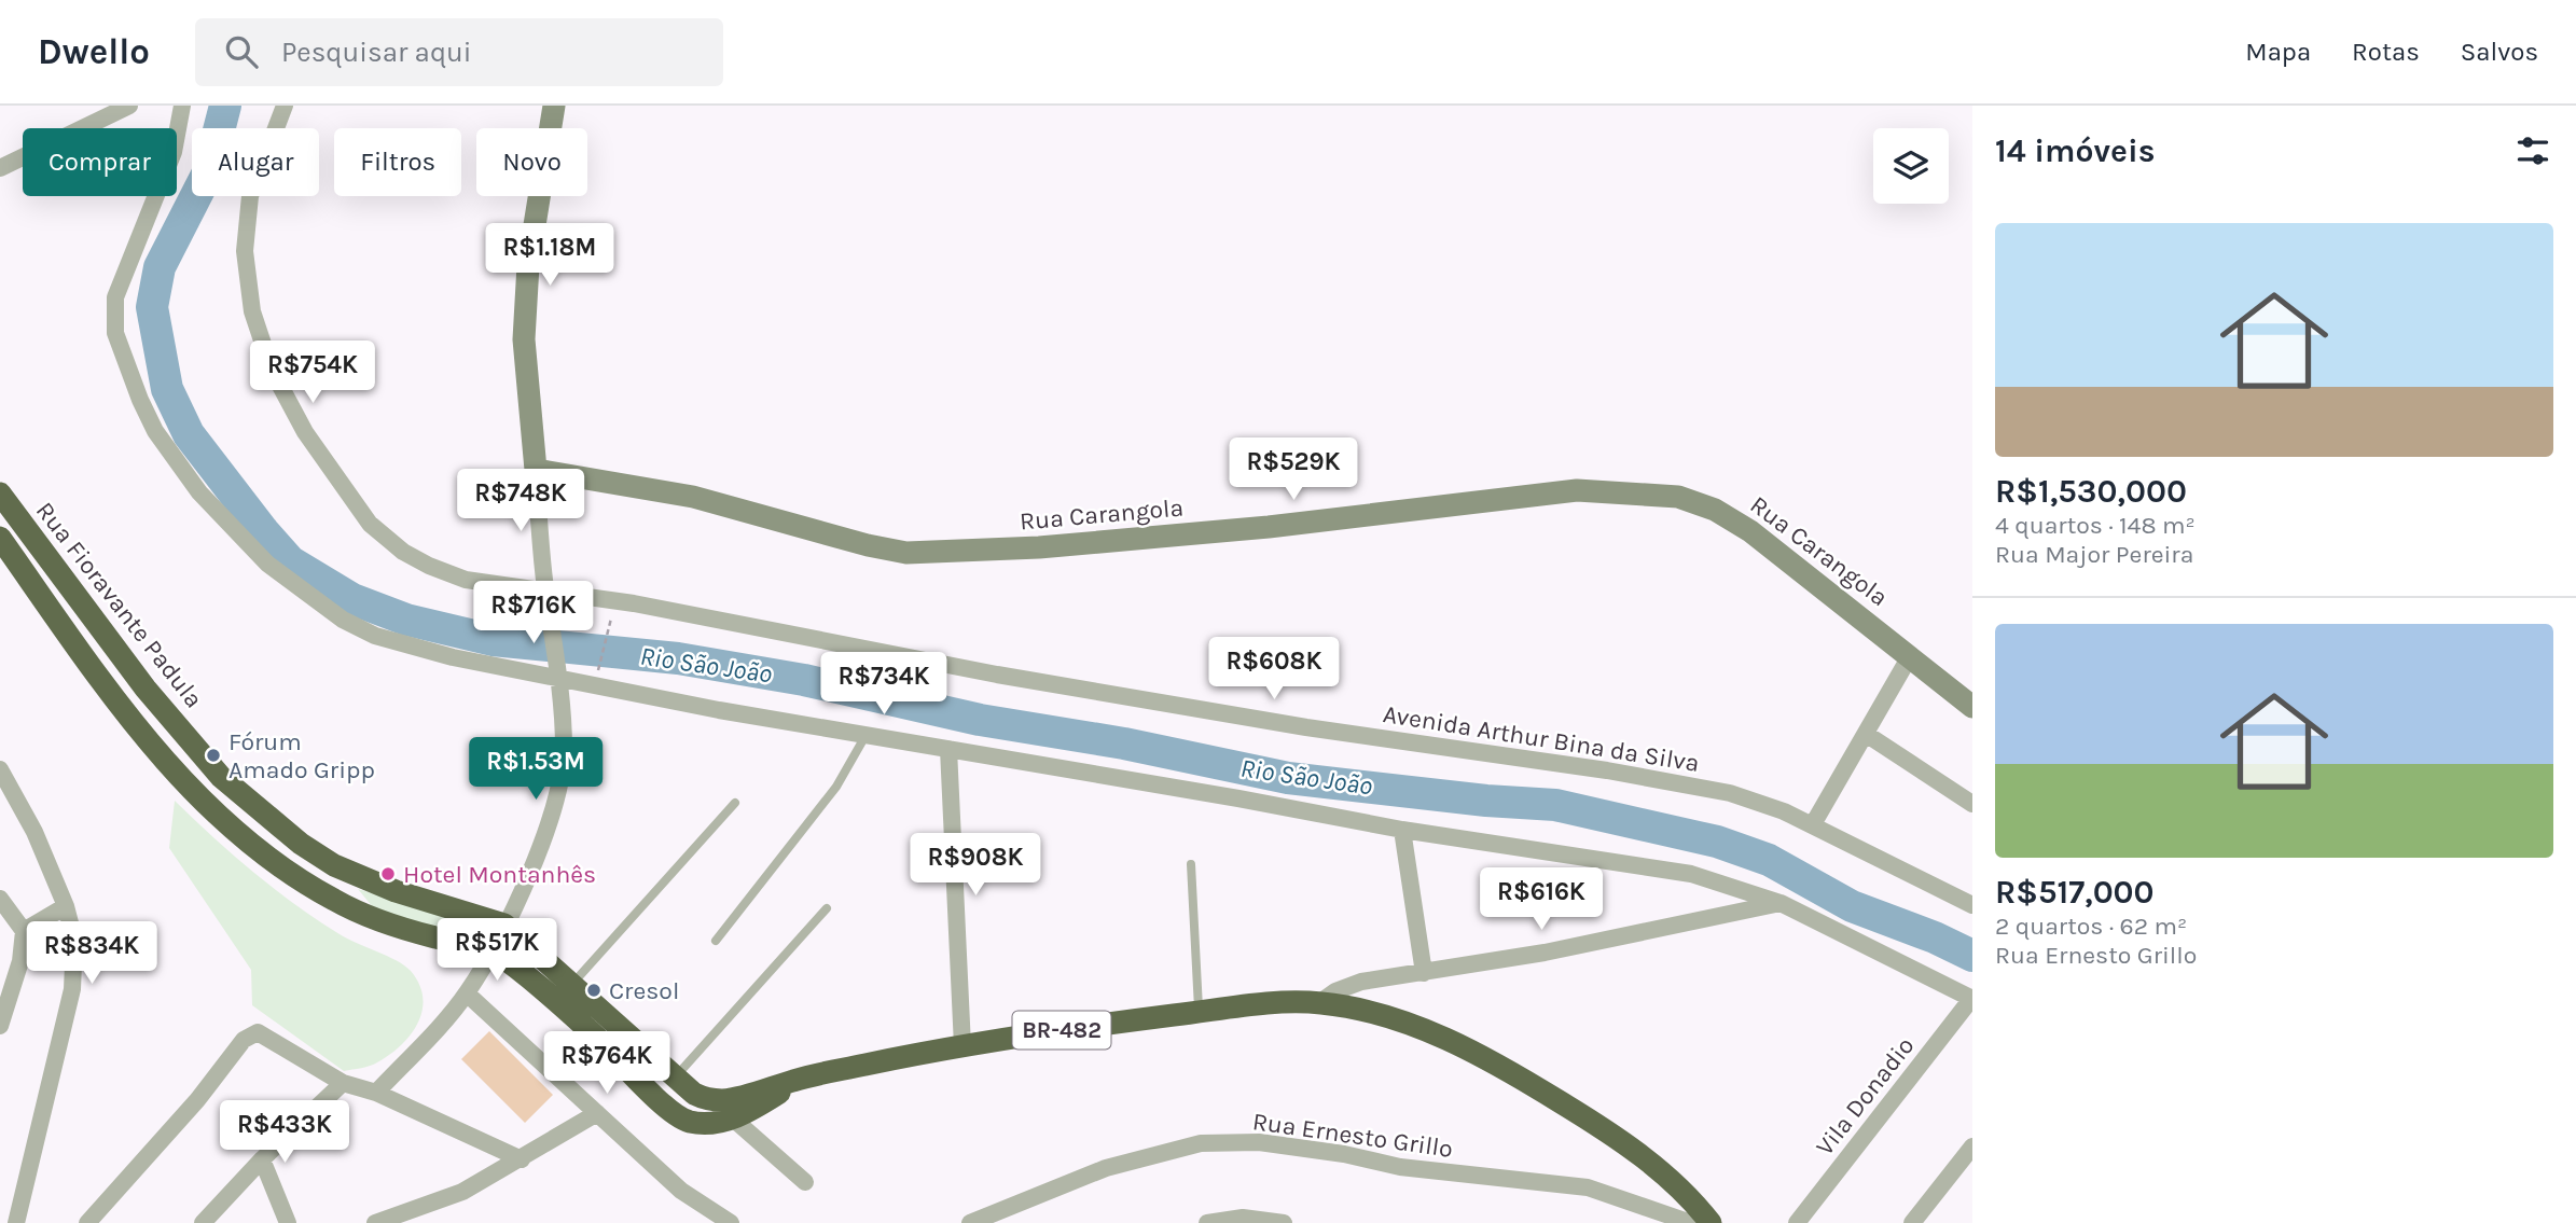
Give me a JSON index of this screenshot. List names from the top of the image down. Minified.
{"streets":{"highway":["Rua Fioravante Padula","BR-482"],"street":["Rua Carangola","Avenida Arthur Bina da Silva","Vila Donadio","Rua Ernesto Grillo"]},"crossings":[["Rua Fioravante Padula","BR-482"]],"water":["Rio São João"],"places":["Fórum Amado Gripp","Hotel Montanhês","Cresol"],"page":{"header":"Dwello","search":"Pesquisar aqui","nav":["Mapa","Rotas","Salvos"],"heading":"14 imóveis","chip":["Comprar","Alugar","Filtros","Novo"],"list":[{"name":"R$1,530,000","note":"4 quartos · 148 m² · Rua Major Pereira"},{"name":"R$517,000","note":"2 quartos · 62 m² · Rua Ernesto Grillo"}],"price":["R$1.18M","R$754K","R$529K","R$748K","R$716K","R$608K","R$734K","R$1.53M","R$908K","R$616K","R$517K","R$834K","R$764K","R$433K"]}}
